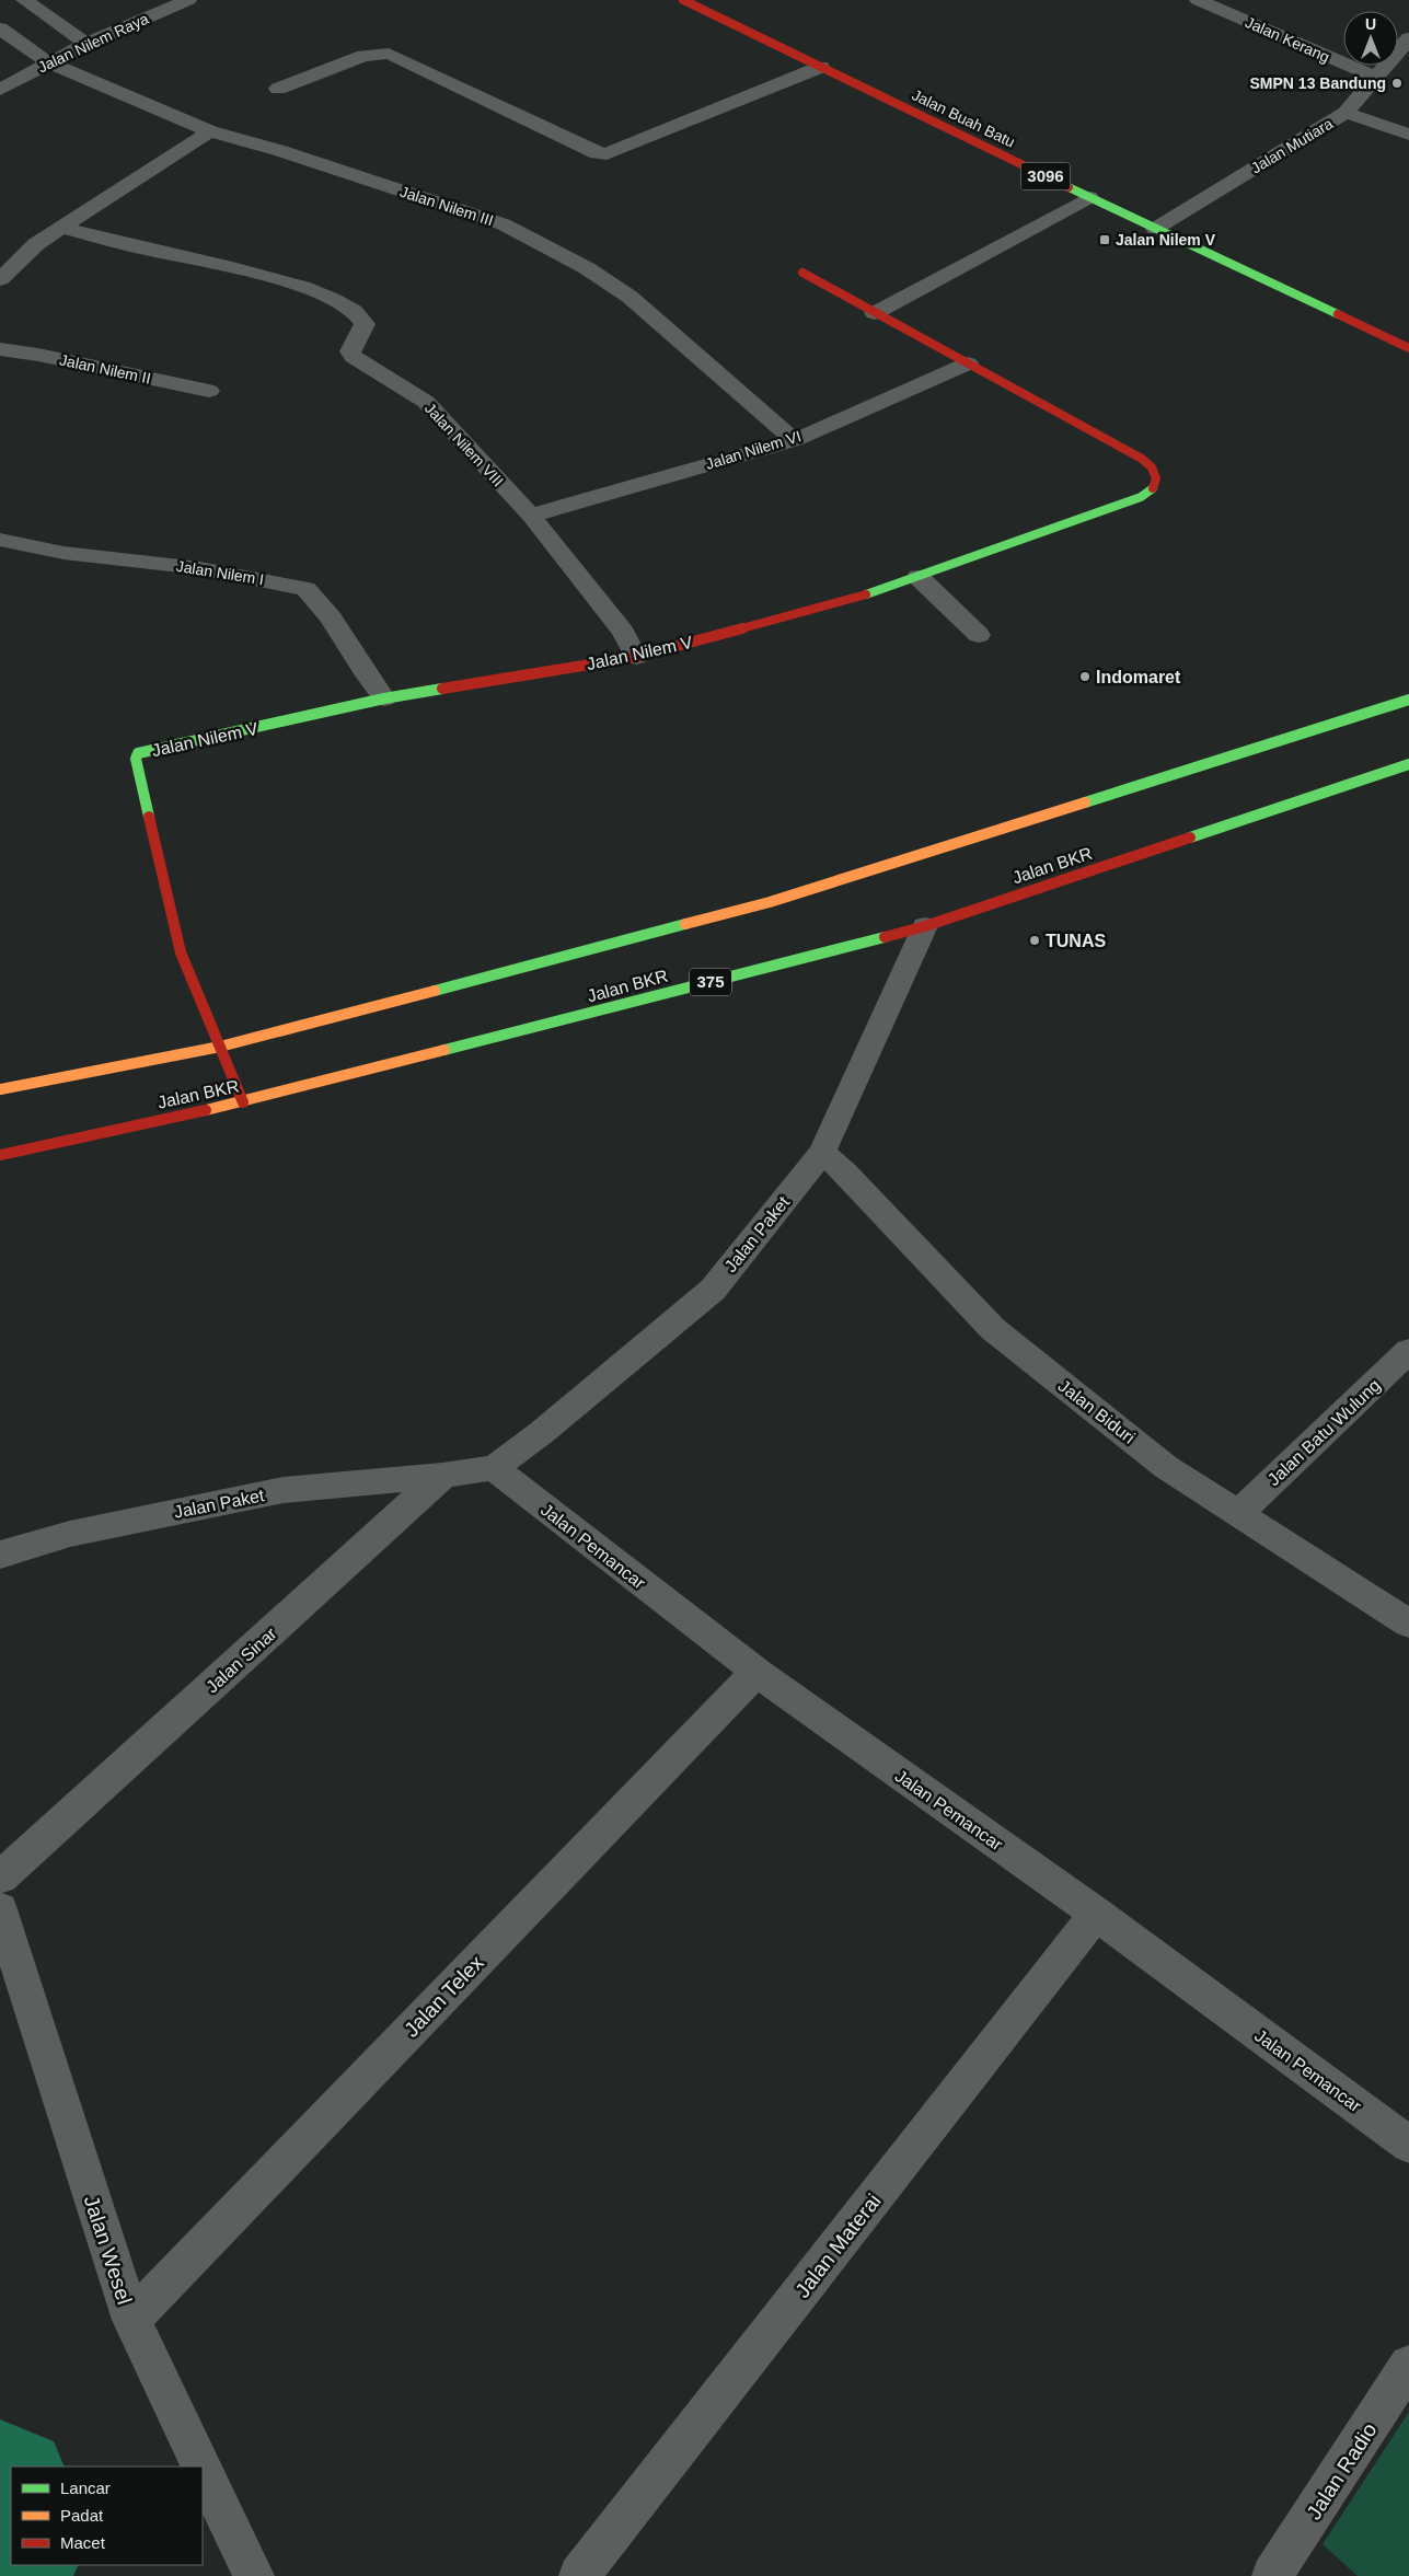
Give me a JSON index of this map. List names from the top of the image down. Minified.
{"streets":{"main road":["Jalan Buah Batu","3096","Jalan Nilem V","Jalan BKR","375"],"street":["Jalan Kerang","Jalan Nilem Raya","Jalan Mutiara","Jalan Nilem III","Jalan Nilem II","Jalan Nilem VIII","Jalan Nilem VI","Jalan Nilem I","Jalan Paket","Jalan Biduri","Jalan Batu Wulung","Jalan Pemancar","Jalan Sinar","Jalan Telex","Jalan Materai","Jalan Wesel","Jalan Radio"]},"crossings":[["Jalan Kerang","Jalan Mutiara"],["Jalan Nilem Raya","Jalan Nilem III"],["Jalan Buah Batu","Jalan Mutiara"],["Jalan Nilem III","Jalan Nilem VI"],["Jalan Nilem VIII","Jalan Nilem VI"],["Jalan Nilem VIII","Jalan Nilem V"],["Jalan Nilem VI","Jalan Nilem V"],["Jalan Nilem I","Jalan Nilem V"],["Jalan Nilem V","Jalan BKR"],["Jalan BKR","Jalan Paket"],["Jalan Paket","Jalan Biduri"],["Jalan Paket","Jalan Pemancar"],["Jalan Paket","Jalan Sinar"],["Jalan Biduri","Jalan Batu Wulung"],["Jalan Pemancar","Jalan Telex"],["Jalan Pemancar","Jalan Materai"],["Jalan Telex","Jalan Wesel"]],"places":{"other":["SMPN 13 Bandung","Indomaret","TUNAS"],"transit":["Jalan Nilem V"]},"legend":["Lancar","Padat","Macet"],"north":"top"}
